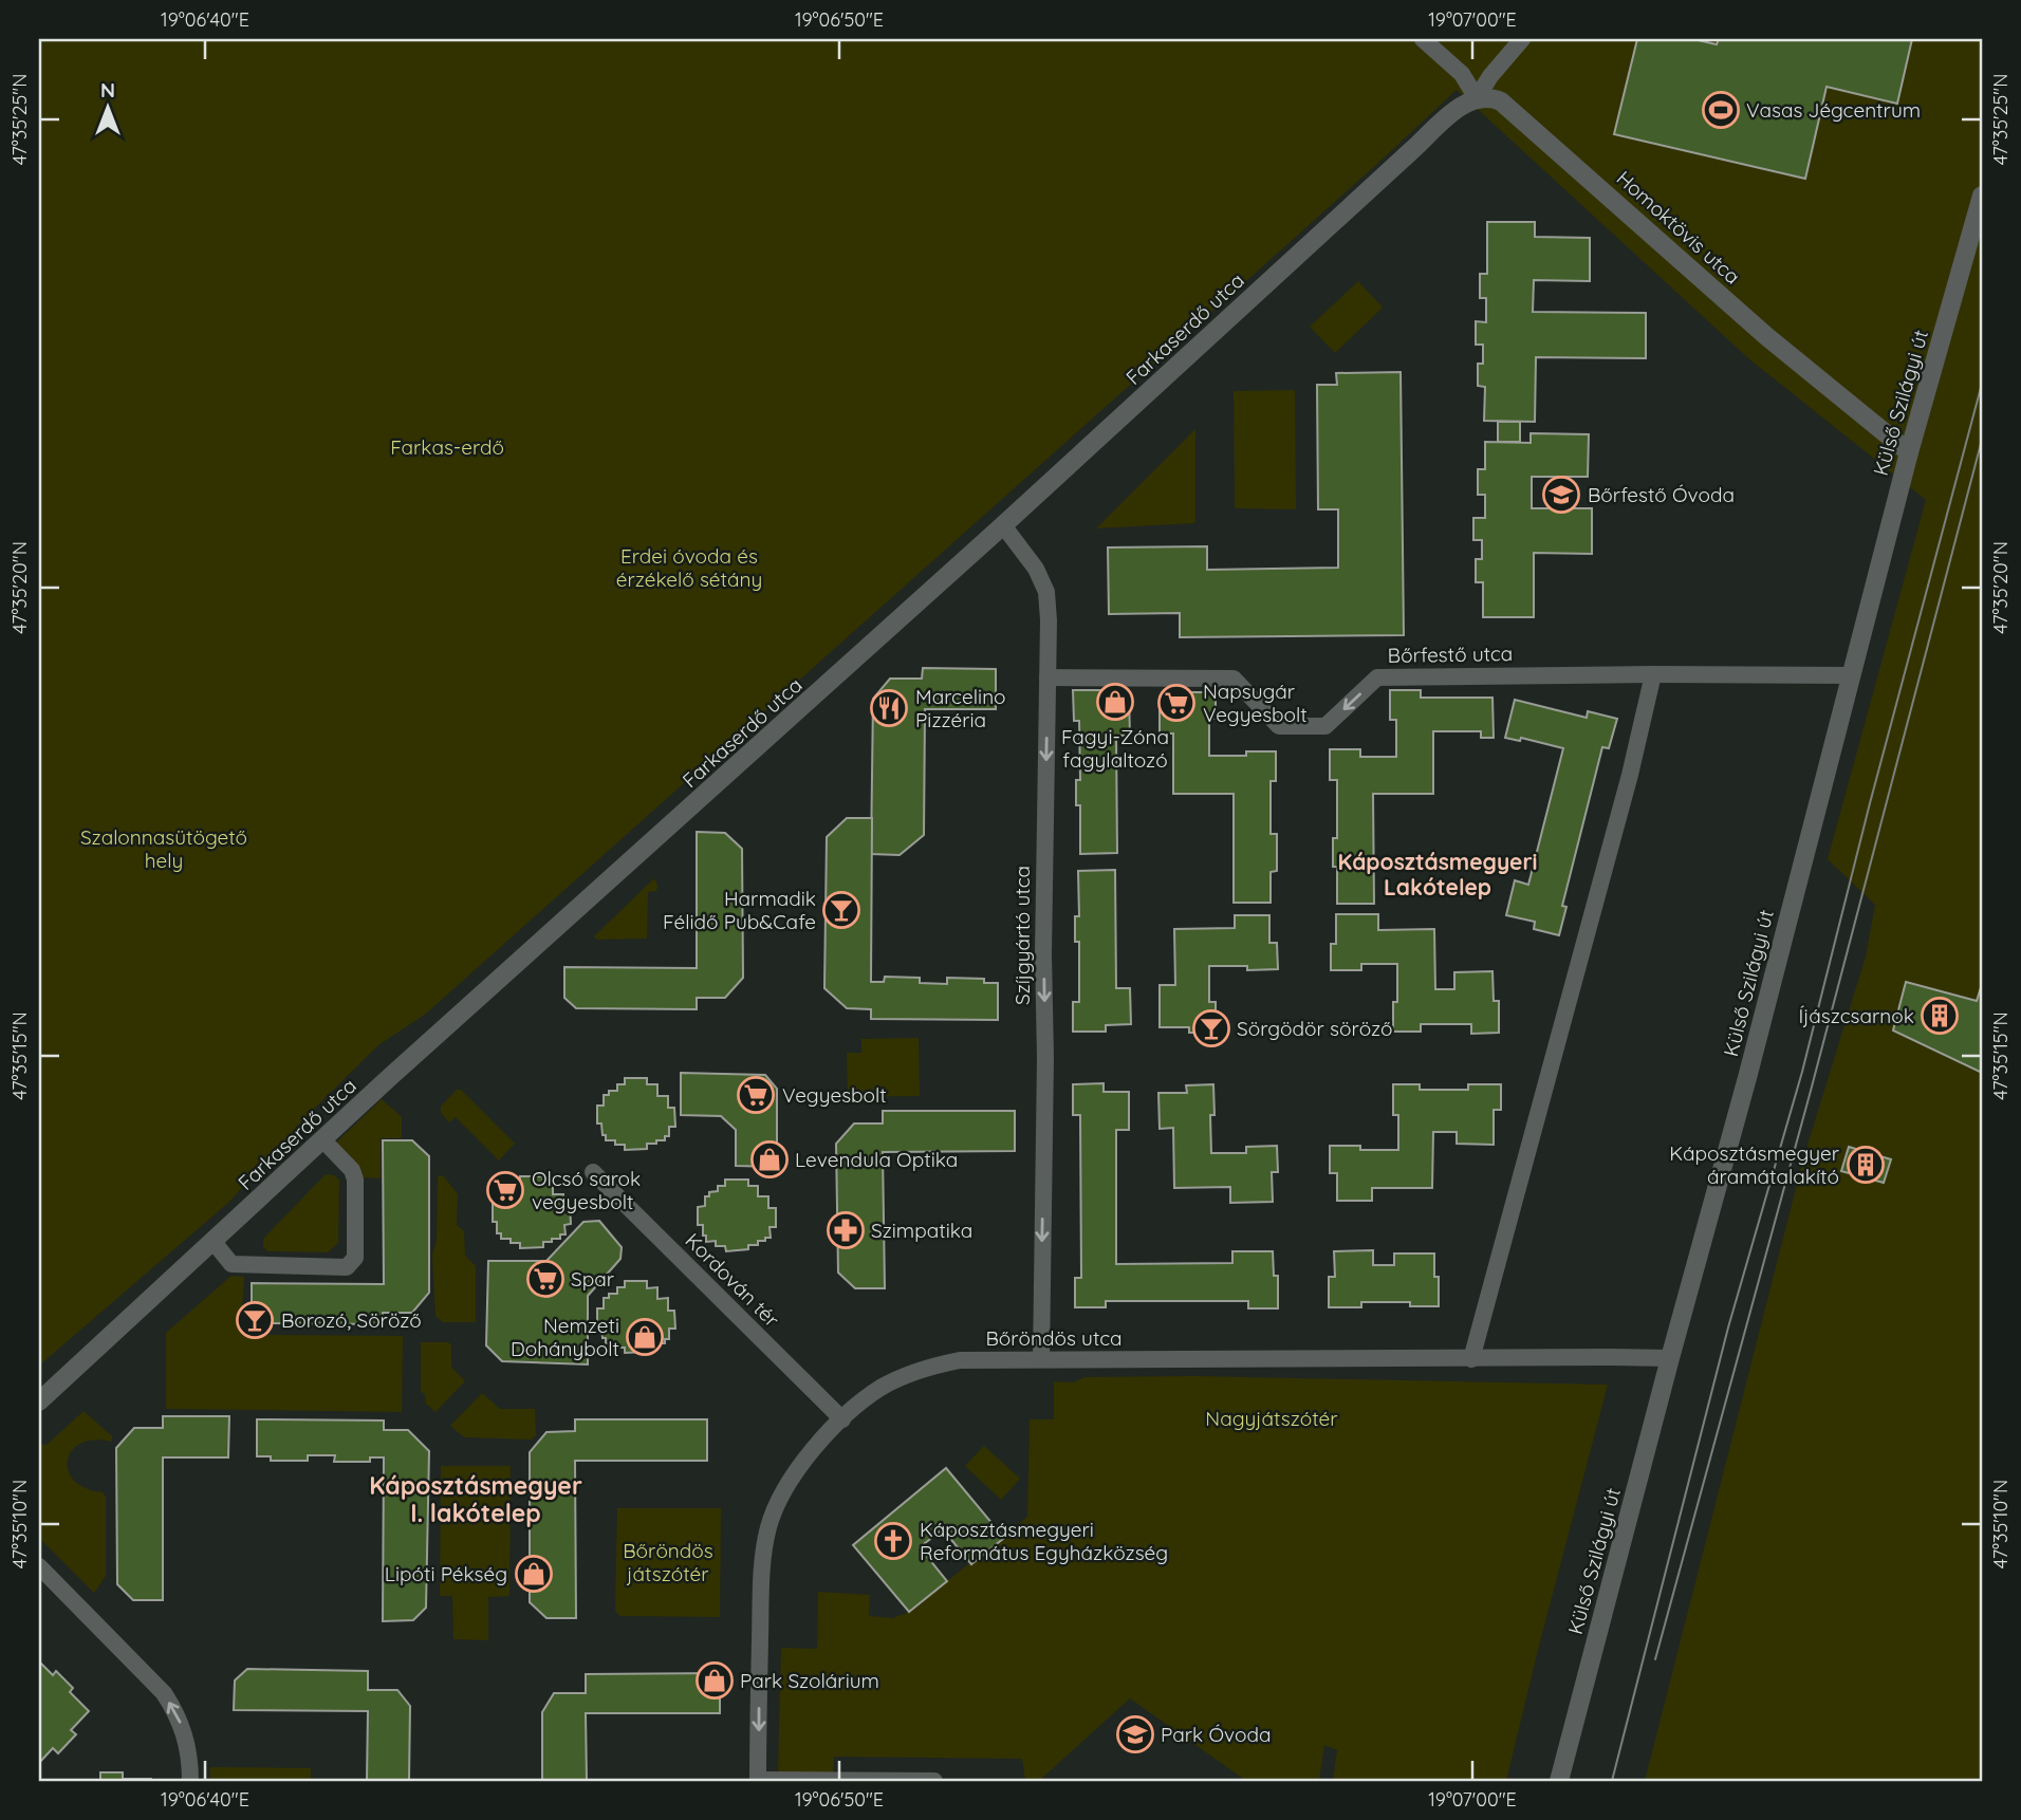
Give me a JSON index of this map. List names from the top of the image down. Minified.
{"streets":{"street":["Homoktövis utca","Farkaserdő utca","Külső Szilágyi út","Bőrfestő utca","Szíjgyártó utca","Kordován tér","Bőröndös utca"]},"crossings":[["Homoktövis utca","Farkaserdő utca"],["Homoktövis utca","Külső Szilágyi út"],["Farkaserdő utca","Szíjgyártó utca"],["Külső Szilágyi út","Bőrfestő utca"],["Külső Szilágyi út","Bőröndös utca"],["Bőrfestő utca","Szíjgyártó utca"],["Szíjgyártó utca","Bőröndös utca"],["Kordován tér","Bőröndös utca"]],"one_way":["Bőrfestő utca","Szíjgyártó utca"],"districts":["Káposztásmegyeri Lakótelep","Káposztásmegyer I. lakótelep"],"parks":["Farkas-erdő","Erdei óvoda és érzékelő sétány","Szalonnasütögető hely","Nagyjátszótér","Bőröndös játszótér"],"places":{"sports":["Vasas Jégcentrum"],"school or university":["Bőrfestő Óvoda","Park Óvoda"],"shop":["Fagyi-Zóna fagylaltozó","Levendula Optika","Nemzeti Dohánybolt","Lipóti Pékség","Park Szolárium"],"supermarket":["Napsugár Vegyesbolt","Vegyesbolt","Olcsó sarok vegyesbolt","Spar"],"restaurant":["Marcelino Pizzéria"],"bar":["Harmadik Félidő Pub&Cafe","Sörgödör söröző","Borozó, Söröző"],"building":["Íjászcsarnok","Káposztásmegyer áramátalakító"],"pharmacy":["Szimpatika"],"church":["Káposztásmegyeri Református Egyházközség"]},"north":"top","coordinates":["19°06'40\"E","19°06'50\"E","19°07'00\"E","47°35'25\"N","47°35'20\"N","47°35'15\"N","47°35'10\"N"]}
